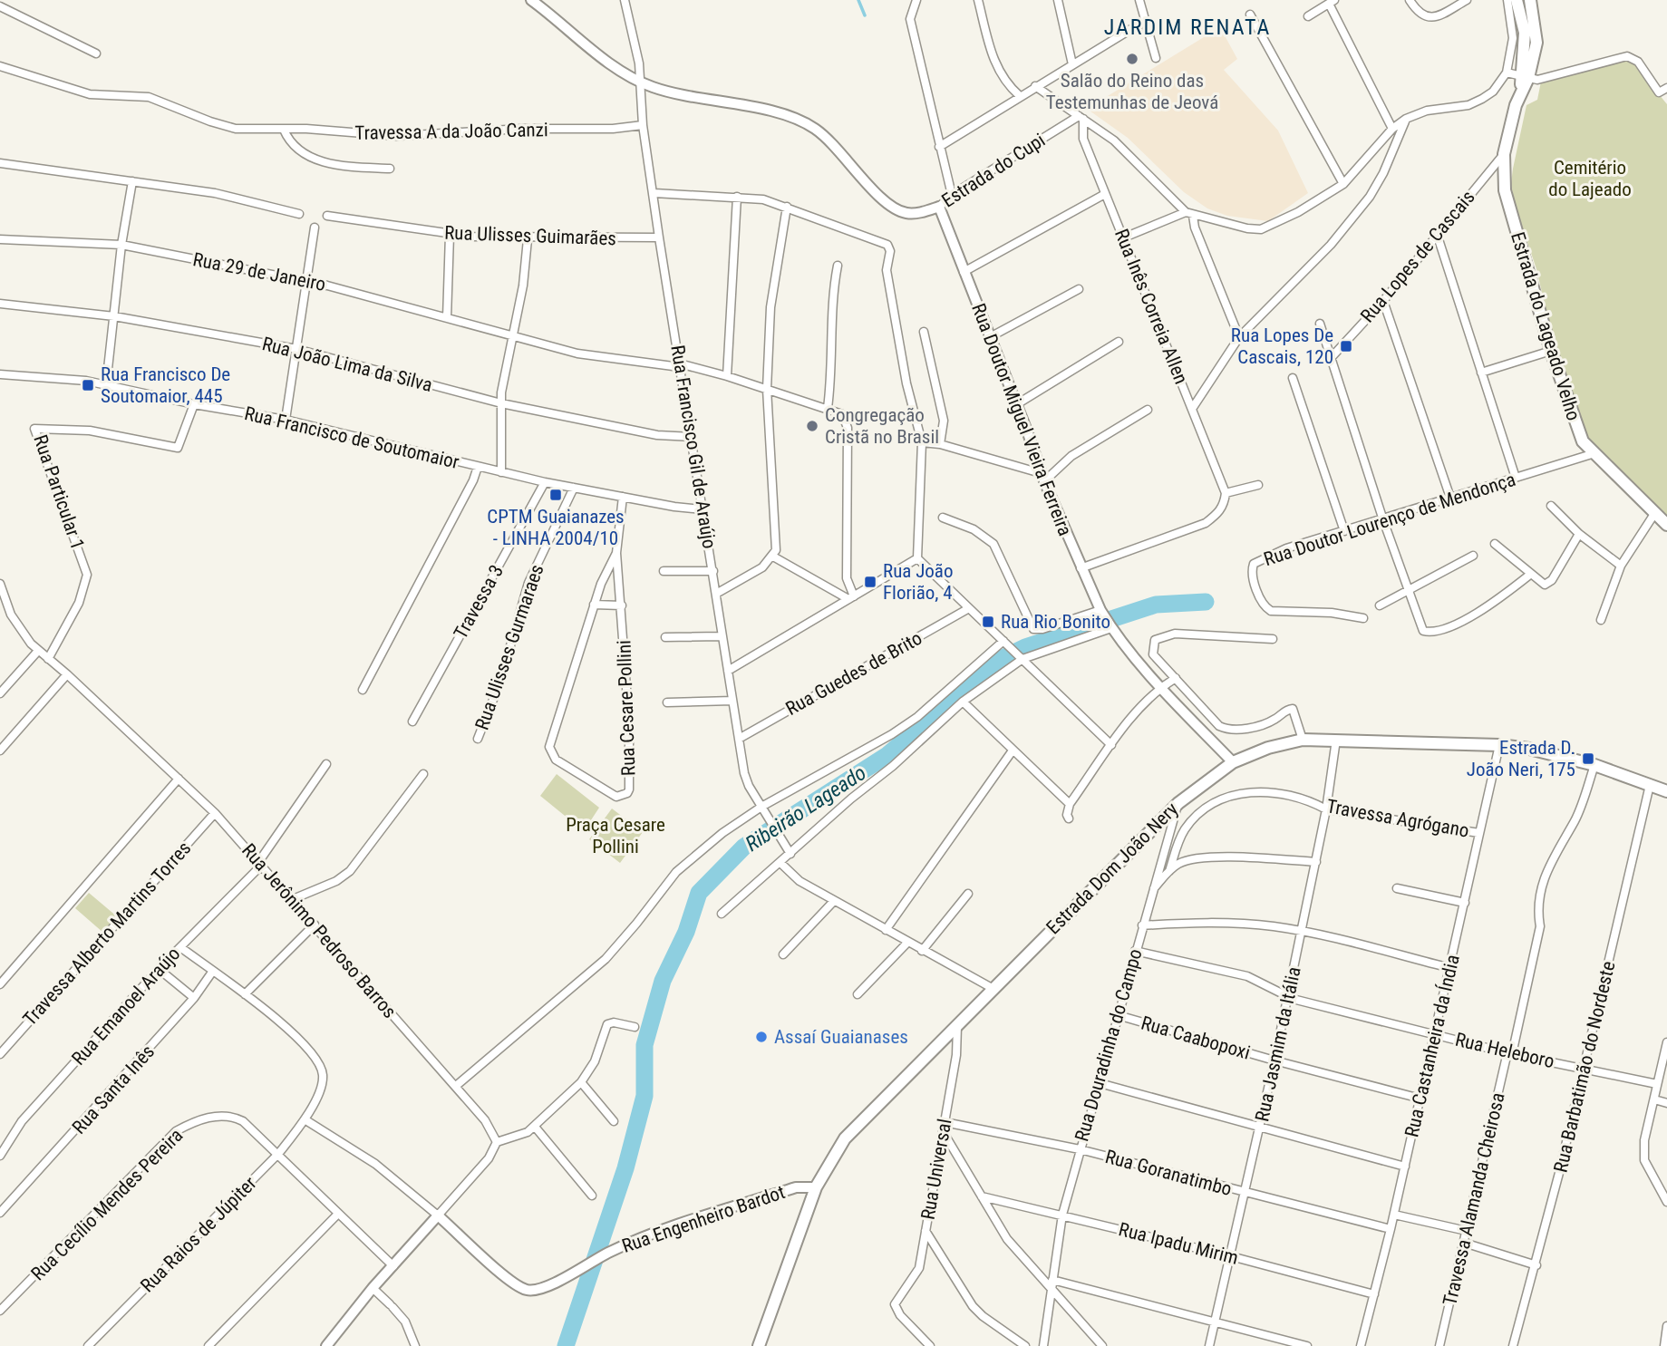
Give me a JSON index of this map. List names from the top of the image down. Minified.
{"streets":{"main road":["Estrada do Lageado Velho","Estrada Dom João Nery"],"street":["Travessa A da João Canzi","Estrada do Cupi","Rua Ulisses Guimarães","Rua Lopes de Cascais","Rua 29 de Janeiro","Rua Inês Correia Allen","Rua João Lima da Silva","Rua Doutor Miguel Vieira Ferreira","Rua Francisco de Soutomaior","Rua Francisco Gil de Araújo","Rua Particular 1","Rua Doutor Lourenço de Mendonça","Travessa 3","Rua Ulisses Gurmaraes","Rua Guedes de Brito","Rua Cesare Pollini","Travessa Agrógano","Rua Jerônimo Pedroso Barros","Travessa Alberto Martins Torres","Rua Emanoel Araújo","Rua Caabopoxi","Rua Jasmim da Itália","Rua Douradinha do Campo","Rua Castanheira da Índia","Rua Heleboro","Rua Barbatimão do Nordeste","Rua Santa Inês","Rua Universal","Rua Goranatimbo","Travessa Alamanda Cheirosa","Rua Cecílio Mendes Pereira","Rua Engenheiro Bardot","Rua Raios de Júpiter","Rua Ipadu Mirim"]},"crossings":[["Travessa A da João Canzi","Rua Francisco Gil de Araújo"],["Estrada do Cupi","Rua Inês Correia Allen"],["Estrada do Cupi","Rua Doutor Miguel Vieira Ferreira"],["Estrada do Cupi","Rua Francisco Gil de Araújo"],["Rua Ulisses Guimarães","Rua Francisco Gil de Araújo"],["Rua Lopes de Cascais","Estrada do Lageado Velho"],["Rua 29 de Janeiro","Rua Francisco Gil de Araújo"],["Estrada do Lageado Velho","Rua Doutor Lourenço de Mendonça"],["Rua João Lima da Silva","Rua Francisco Gil de Araújo"],["Rua Doutor Miguel Vieira Ferreira","Estrada Dom João Nery"],["Rua Francisco de Soutomaior","Rua Francisco Gil de Araújo"],["Rua Francisco de Soutomaior","Rua Particular 1"],["Rua Francisco de Soutomaior","Travessa 3"],["Rua Francisco de Soutomaior","Rua Ulisses Gurmaraes"],["Rua Francisco de Soutomaior","Rua Cesare Pollini"],["Rua Francisco Gil de Araújo","Rua Guedes de Brito"],["Rua Particular 1","Rua Jerônimo Pedroso Barros"],["Travessa Agrógano","Rua Jasmim da Itália"],["Travessa Agrógano","Rua Castanheira da Índia"],["Estrada Dom João Nery","Rua Jasmim da Itália"],["Estrada Dom João Nery","Rua Douradinha do Campo"],["Estrada Dom João Nery","Rua Castanheira da Índia"],["Estrada Dom João Nery","Rua Barbatimão do Nordeste"],["Estrada Dom João Nery","Rua Universal"],["Estrada Dom João Nery","Travessa Alamanda Cheirosa"],["Estrada Dom João Nery","Rua Engenheiro Bardot"],["Rua Jerônimo Pedroso Barros","Travessa Alberto Martins Torres"],["Rua Jerônimo Pedroso Barros","Rua Emanoel Araújo"],["Rua Emanoel Araújo","Rua Raios de Júpiter"],["Rua Caabopoxi","Rua Jasmim da Itália"],["Rua Caabopoxi","Rua Douradinha do Campo"],["Rua Caabopoxi","Rua Castanheira da Índia"],["Rua Jasmim da Itália","Rua Heleboro"],["Rua Jasmim da Itália","Rua Goranatimbo"],["Rua Jasmim da Itália","Rua Ipadu Mirim"],["Rua Douradinha do Campo","Rua Heleboro"],["Rua Douradinha do Campo","Rua Goranatimbo"],["Rua Douradinha do Campo","Rua Ipadu Mirim"],["Rua Castanheira da Índia","Rua Heleboro"],["Rua Castanheira da Índia","Rua Goranatimbo"],["Rua Castanheira da Índia","Rua Ipadu Mirim"],["Rua Heleboro","Rua Barbatimão do Nordeste"],["Rua Heleboro","Travessa Alamanda Cheirosa"],["Rua Santa Inês","Rua Raios de Júpiter"],["Rua Universal","Rua Goranatimbo"],["Rua Cecílio Mendes Pereira","Rua Raios de Júpiter"]],"districts":["JARDIM RENATA"],"water":["Ribeirão Lageado"],"parks":["Cemitério do Lajeado","Praça Cesare Pollini"],"places":{"other":["Salão do Reino das Testemunhas de Jeová","Congregação Cristã no Brasil","Assaí Guaianases"],"transit":["Rua Lopes De Cascais, 120","Rua Francisco De Soutomaior, 445","CPTM Guaianazes - LINHA 2004/10","Rua João Florião, 4","Rua Rio Bonito","Estrada D. João Neri, 175"]}}
